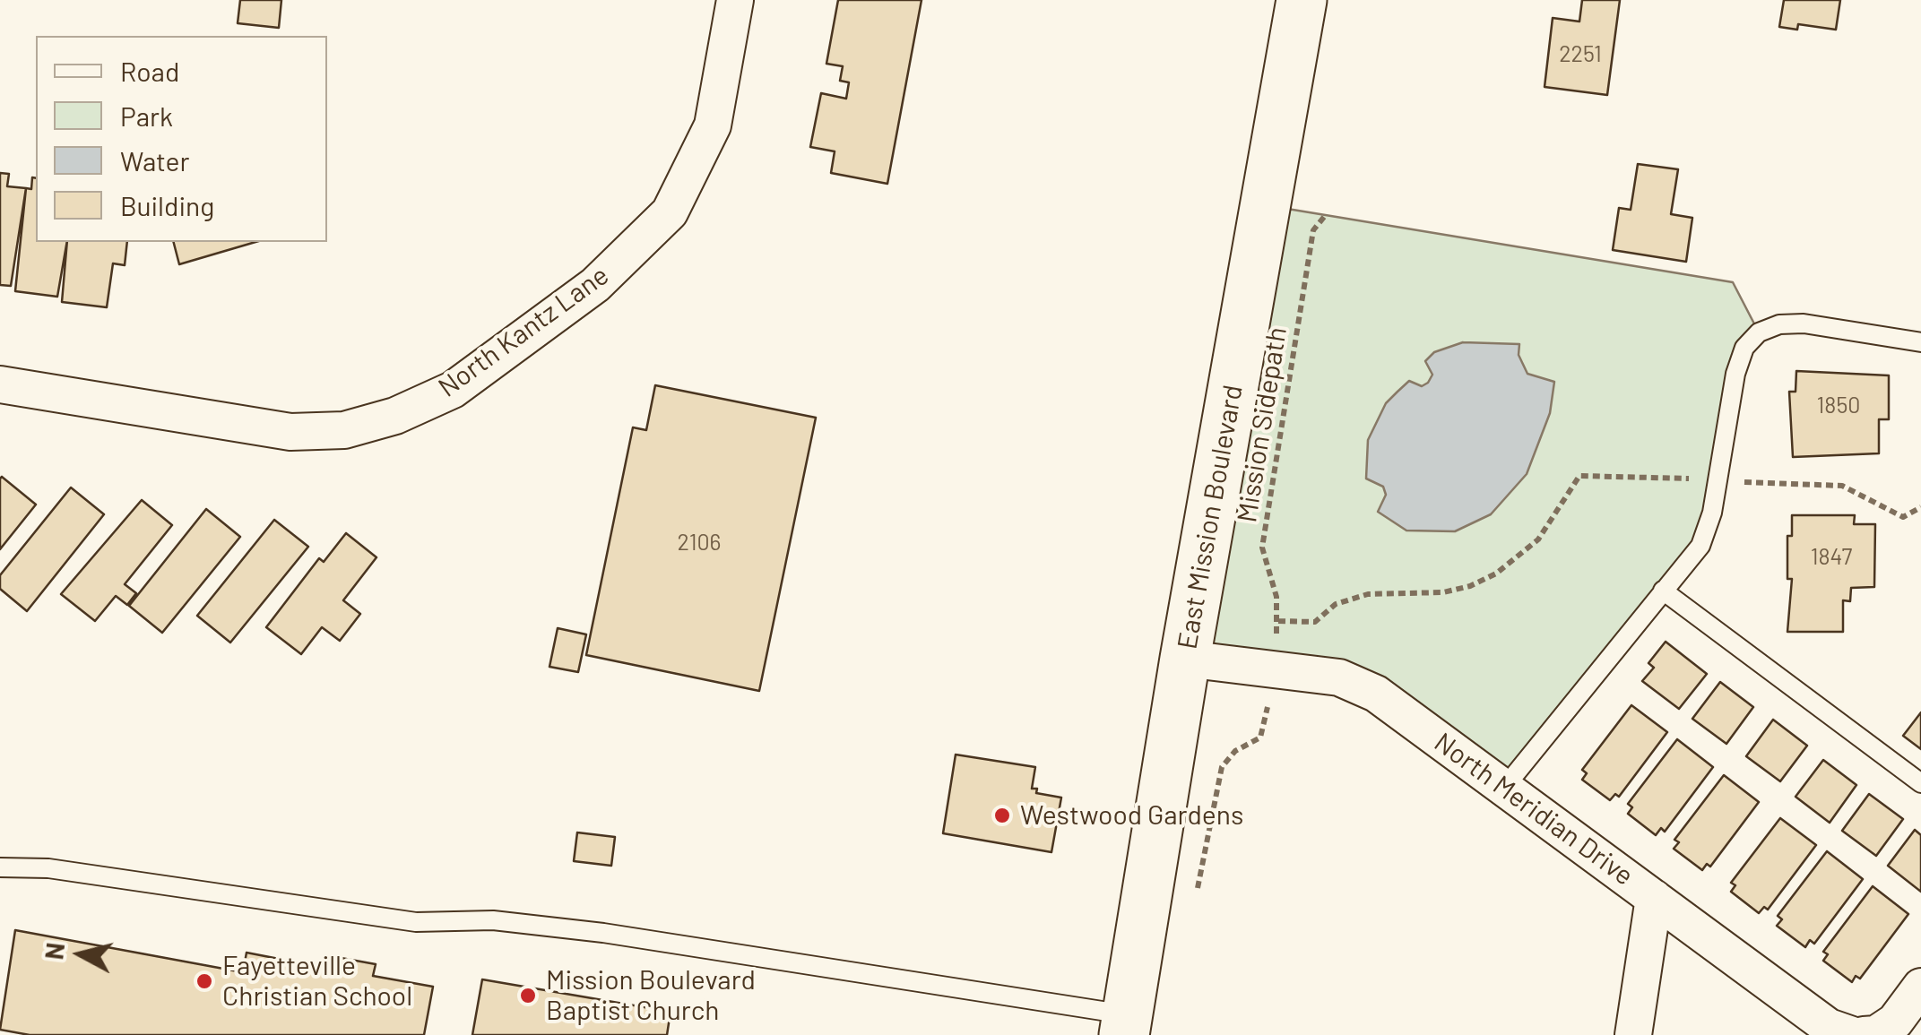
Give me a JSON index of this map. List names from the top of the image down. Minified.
{"streets":{"main road":["East Mission Boulevard"],"street":["North Kantz Lane","North Meridian Drive"],"path":["Mission Sidepath"]},"crossings":[["East Mission Boulevard","North Meridian Drive"]],"places":["Westwood Gardens","Fayetteville Christian School","Mission Boulevard Baptist Church"],"house_numbers":["2251","1850","2106","1847"],"legend":["Road","Park","Water","Building"],"north":"left"}
